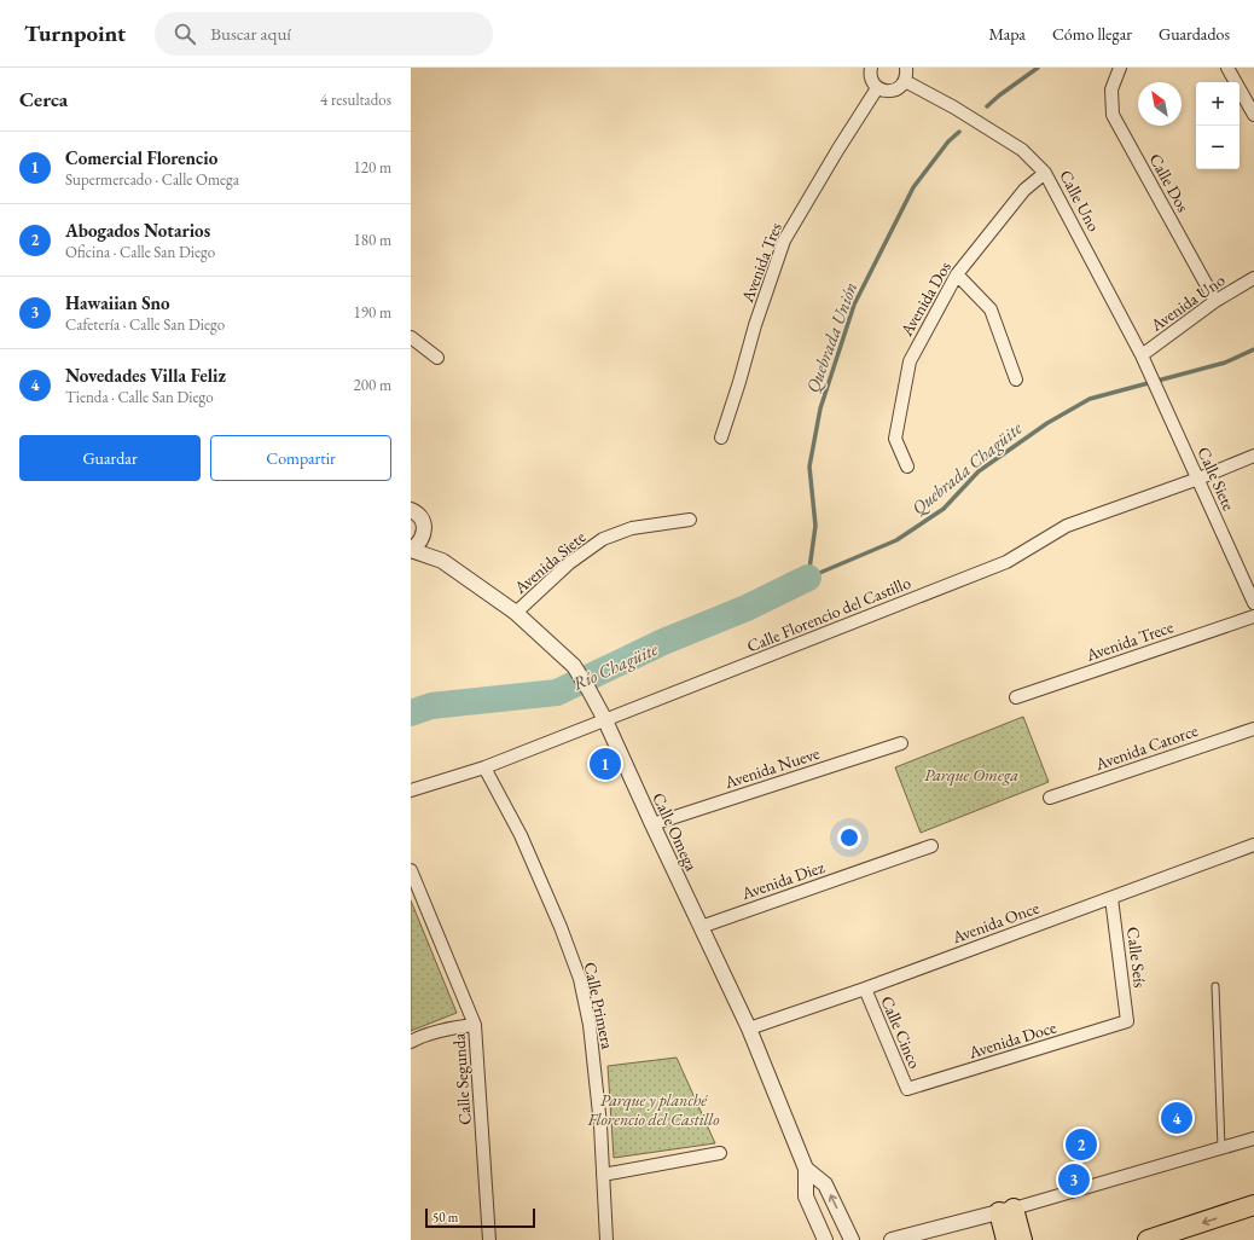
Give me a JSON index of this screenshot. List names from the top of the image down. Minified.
{"streets":{"street":["Calle Dos","Calle Uno","Avenida Tres","Avenida Dos","Avenida Uno","Calle Siete","Avenida Siete","Calle Florencio del Castillo","Avenida Trece","Avenida Catorce","Avenida Nueve","Calle Omega","Avenida Diez","Avenida Once","Calle Seís","Calle Primera","Calle Cinco","Avenida Doce","Calle Segunda"]},"crossings":[["Calle Dos","Avenida Uno"],["Calle Uno","Avenida Dos"],["Calle Uno","Avenida Uno"],["Calle Uno","Calle Siete"],["Calle Siete","Calle Florencio del Castillo"],["Avenida Siete","Calle Omega"],["Calle Florencio del Castillo","Calle Omega"],["Calle Florencio del Castillo","Calle Primera"],["Avenida Nueve","Calle Omega"],["Calle Omega","Avenida Diez"],["Calle Omega","Avenida Once"],["Avenida Once","Calle Seís"],["Avenida Once","Calle Cinco"],["Calle Seís","Avenida Doce"],["Calle Cinco","Avenida Doce"]],"water":["Quebrada Unión","Quebrada Chagüite","Río Chagüite"],"parks":["Parque Omega","Parque y planché Florencio del Castillo"],"scale_bar":"50 m","north":"top left","page":{"header":"Turnpoint","search":"Buscar aquí","nav":["Mapa","Cómo llegar","Guardados"],"heading":["Cerca","4 resultados"],"map_buttons":["+","−"],"list":[{"mark":"1","name":"Comercial Florencio","note":"Supermercado · Calle Omega","value":"120 m"},{"mark":"2","name":"Abogados Notarios","note":"Oficina · Calle San Diego","value":"180 m"},{"mark":"3","name":"Hawaiian Sno","note":"Cafetería · Calle San Diego","value":"190 m"},{"mark":"4","name":"Novedades Villa Feliz","note":"Tienda · Calle San Diego","value":"200 m"}],"buttons":["Guardar","Compartir"],"pins":["1","4","2","3"],"scale":"50 m"}}
